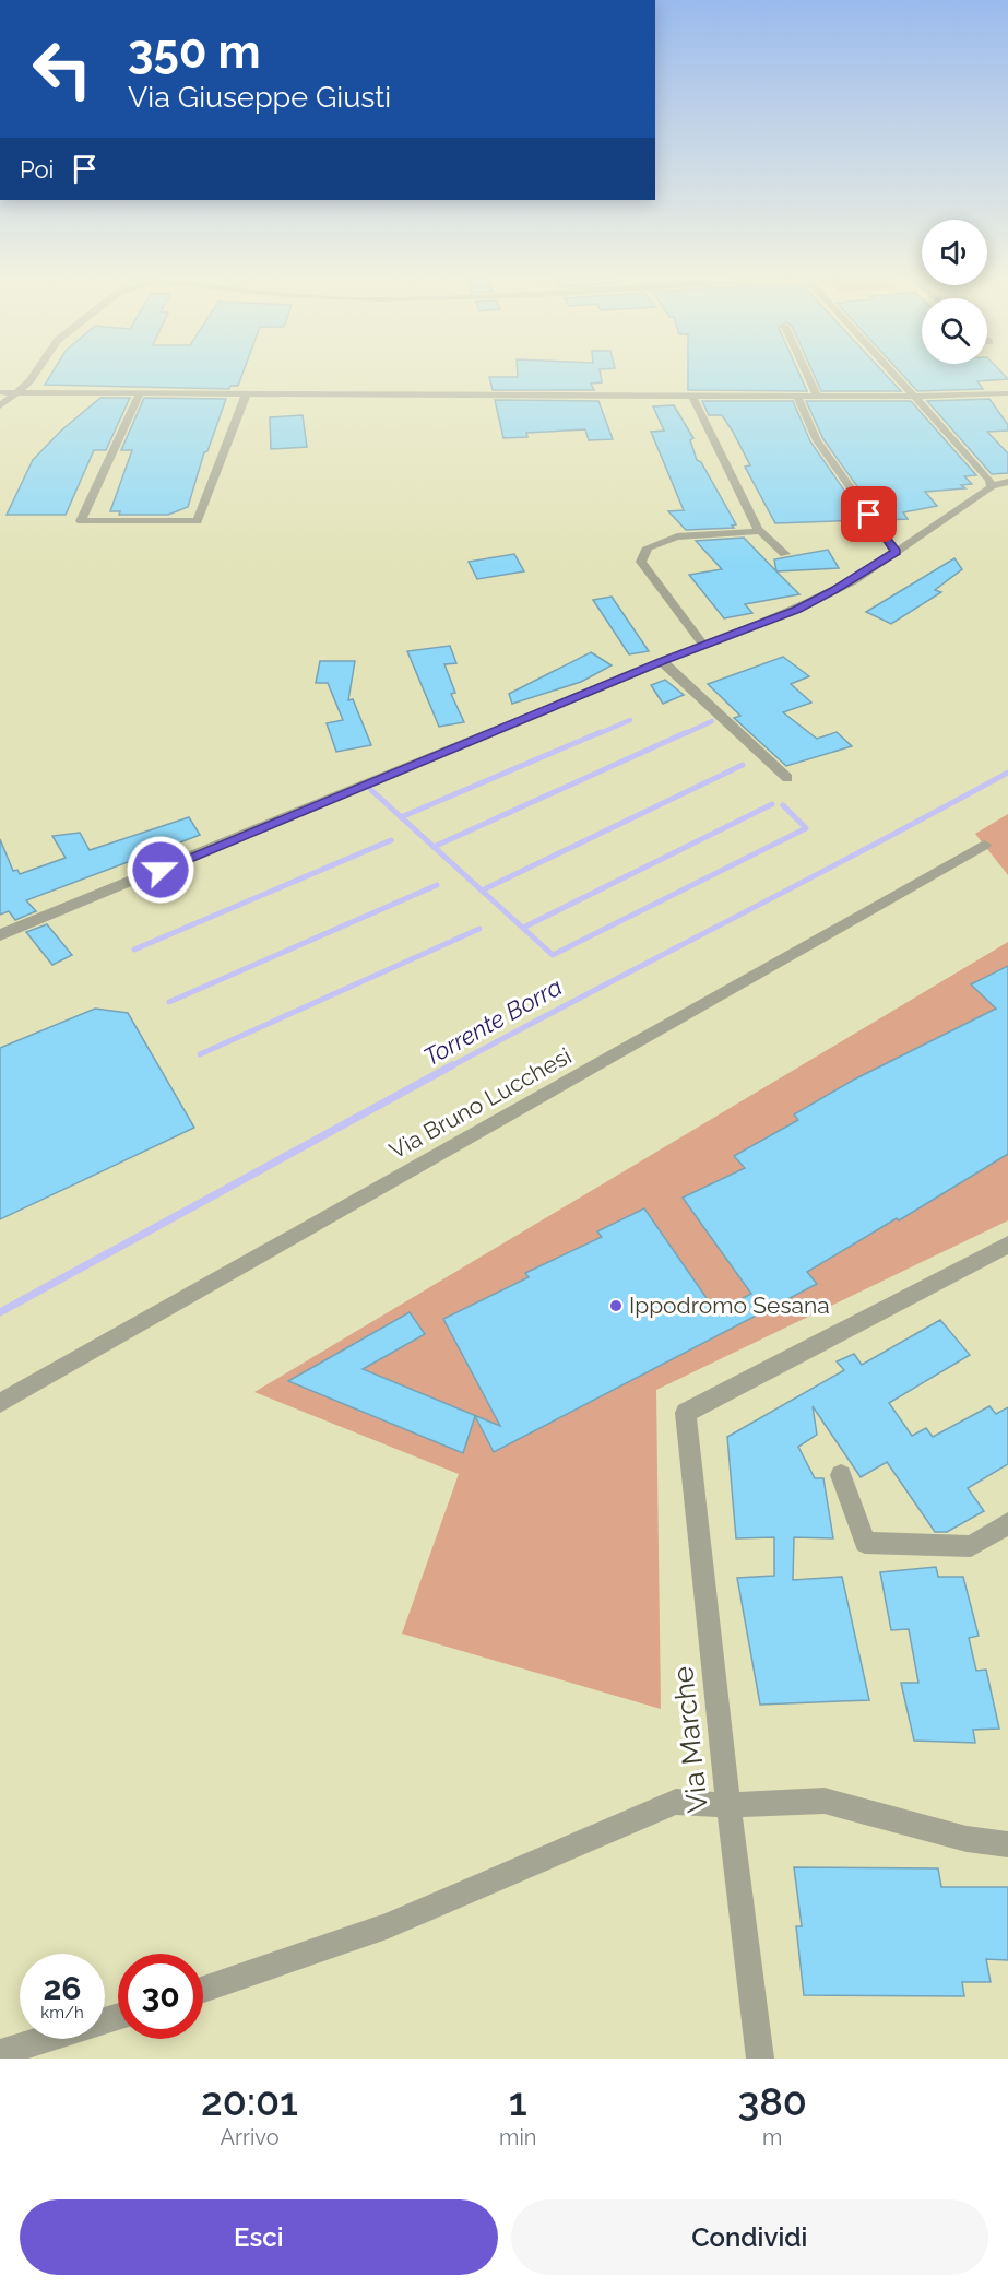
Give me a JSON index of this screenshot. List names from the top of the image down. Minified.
{"streets":{"street":["Via Bruno Lucchesi","Via Marche"]},"water":["Torrente Borra"],"places":["Ippodromo Sesana"],"page":{"turn":["350 m","Via Giuseppe Giusti"],"then":"Poi","speed":"26 km/h","limit":"30","eta":["20:01","Arrivo","1","min","380","m"],"buttons":["Esci","Condividi"]}}
